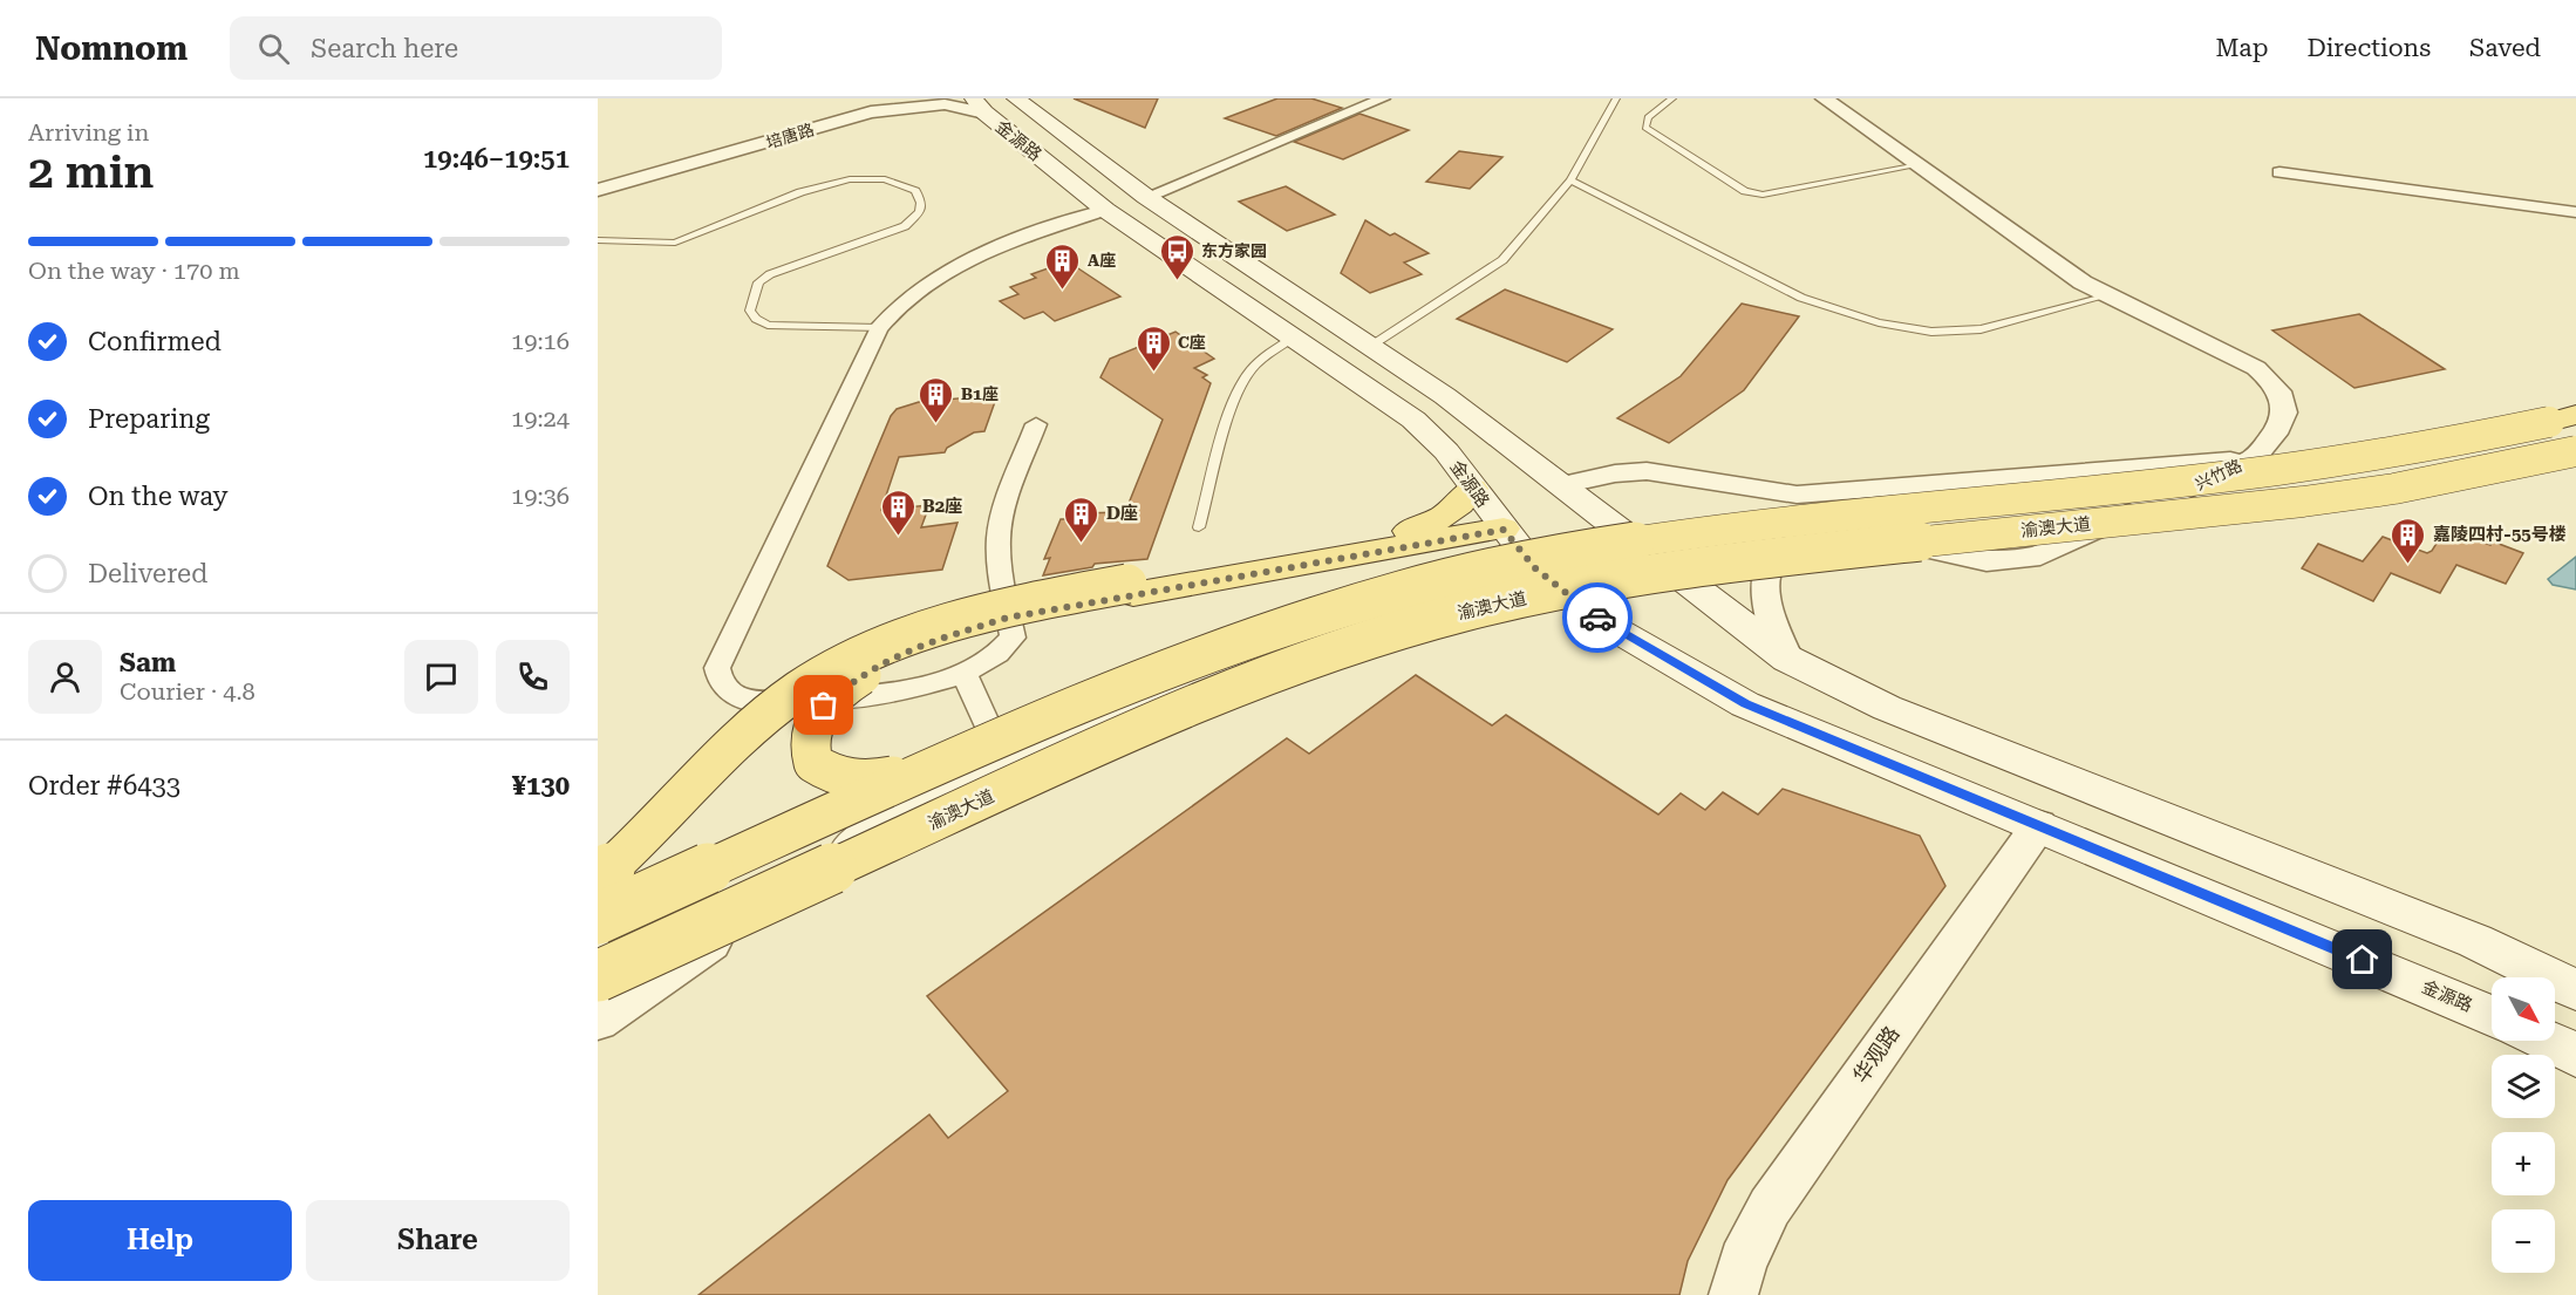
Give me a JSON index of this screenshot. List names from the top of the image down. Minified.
{"streets":{"main road":["金源路","渝澳大道"],"street":["培唐路","兴竹路","华观路"]},"crossings":[["培唐路","金源路"],["金源路","兴竹路"],["金源路","华观路"]],"places":{"bus stop":["东方家园"],"building":["A座","C座","B1座","B2座","D座","嘉陵四村-55号楼"]},"north":"bottom right","page":{"header":"Nomnom","search":"Search here","nav":["Map","Directions","Saved"],"heading":["2 min","Arriving in","19:46–19:51"],"panel":["Sam","Courier · 4.8","Order #6433","¥130"],"bar":"On the way · 170 m","list":[["Confirmed","19:16"],["Preparing","19:24"],["On the way","19:36"],"Delivered"],"map_buttons":["+","−"],"buttons":["Help","Share"]}}
